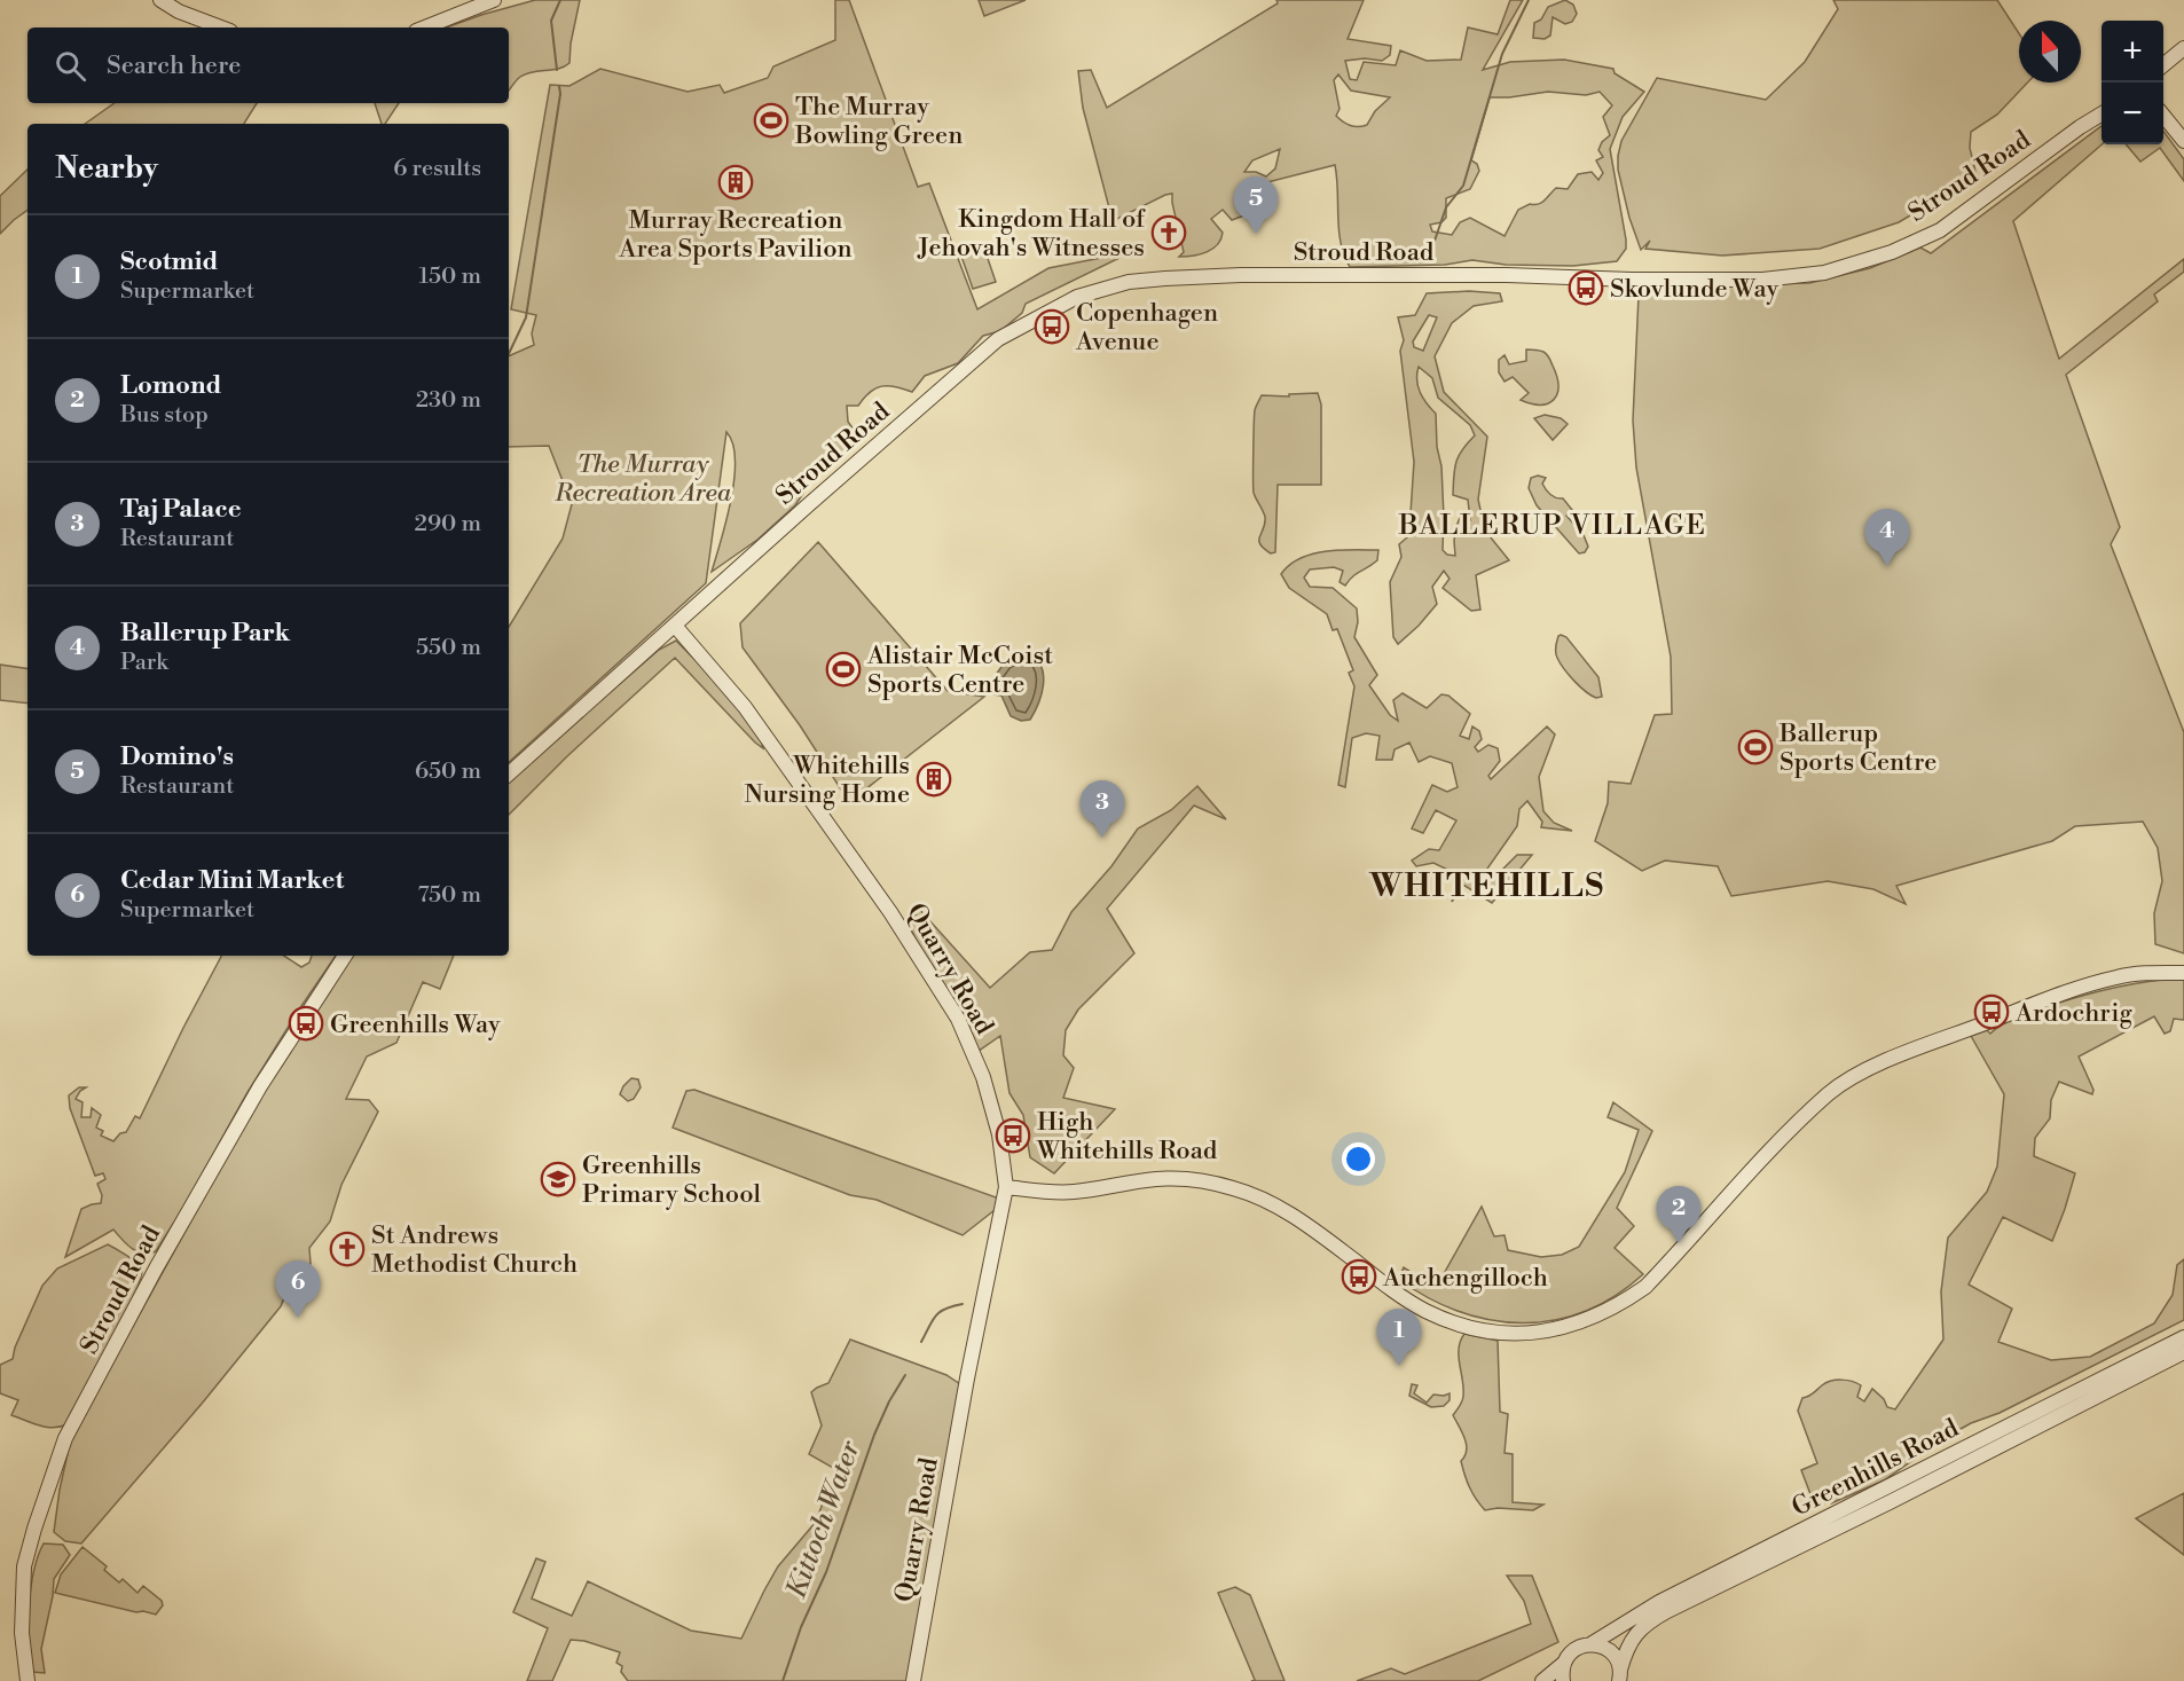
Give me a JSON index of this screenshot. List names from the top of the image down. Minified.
{"streets":{"street":["Stroud Road","Quarry Road","Greenhills Road"]},"crossings":[["Stroud Road","Quarry Road"]],"districts":["BALLERUP VILLAGE","WHITEHILLS"],"water":["Kittoch Water"],"parks":["The Murray Recreation Area"],"places":{"sports":["The Murray Bowling Green","Alistair McCoist Sports Centre","Ballerup Sports Centre"],"building":["Murray Recreation Area Sports Pavilion","Whitehills Nursing Home"],"church":["Kingdom Hall of Jehovah's Witnesses","St Andrews Methodist Church"],"bus stop":["Skovlunde Way","Copenhagen Avenue","Ardochrig","Greenhills Way","High Whitehills Road","Auchengilloch"],"school or university":["Greenhills Primary School"]},"north":"top","page":{"map_buttons":["+","−"],"search":"Search here","heading":["Nearby","6 results"],"pins":["5","4","3","2","6","1"],"list":[{"mark":"1","name":"Scotmid","note":"Supermarket","value":"150 m"},{"mark":"2","name":"Lomond","note":"Bus stop","value":"230 m"},{"mark":"3","name":"Taj Palace","note":"Restaurant","value":"290 m"},{"mark":"4","name":"Ballerup Park","note":"Park","value":"550 m"},{"mark":"5","name":"Domino's","note":"Restaurant","value":"650 m"},{"mark":"6","name":"Cedar Mini Market","note":"Supermarket","value":"750 m"}]}}
